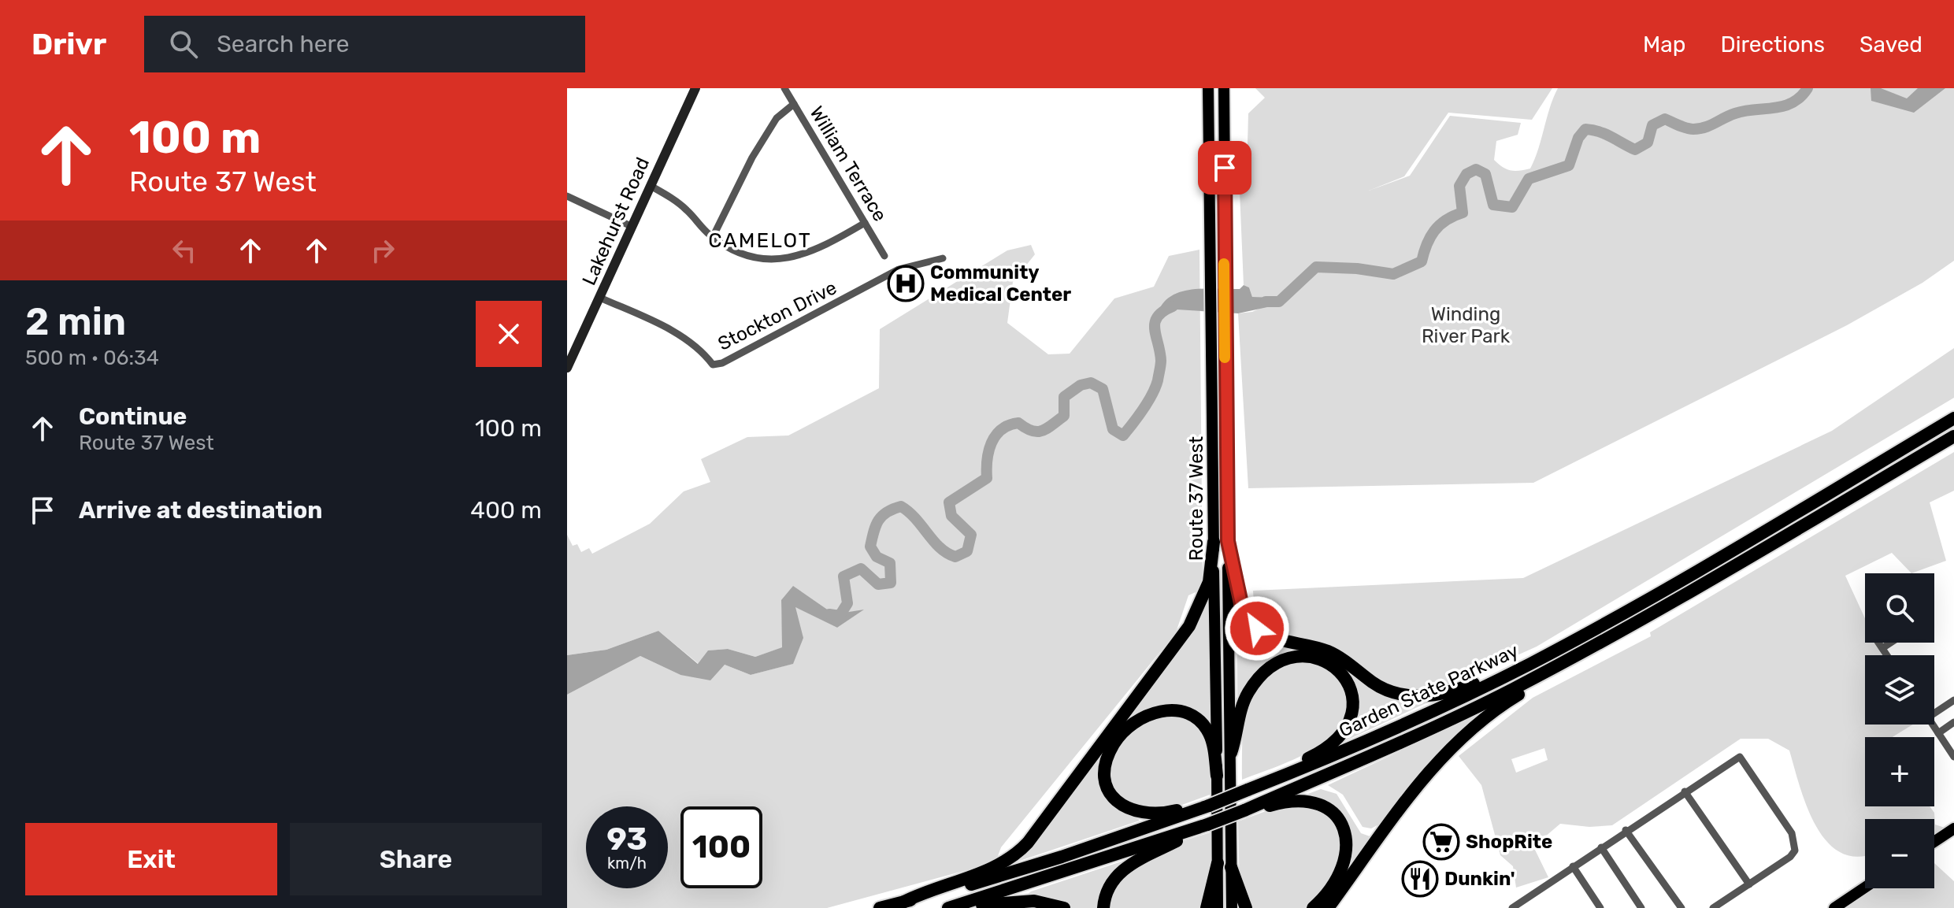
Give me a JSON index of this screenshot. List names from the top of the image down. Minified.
{"streets":{"highway":["Garden State Parkway"],"main road":["Lakehurst Road","Route 37 West"],"street":["William Terrace","Stockton Drive"]},"crossings":[["Lakehurst Road","Stockton Drive"]],"districts":["CAMELOT"],"parks":["Winding River Park"],"places":{"hospital":["Community Medical Center"],"supermarket":["ShopRite"],"restaurant":["Dunkin'"]},"page":{"header":"Drivr","search":"Search here","nav":["Map","Directions","Saved"],"turn":["100 m","Route 37 West"],"heading":["2 min","500 m · 06:34"],"list":[{"name":"Continue","note":"Route 37 West","value":"100 m"},{"name":"Arrive at destination","value":"400 m"}],"map_buttons":["+","−"],"speed":"93 km/h","limit":"100","buttons":["Exit","Share"]}}
